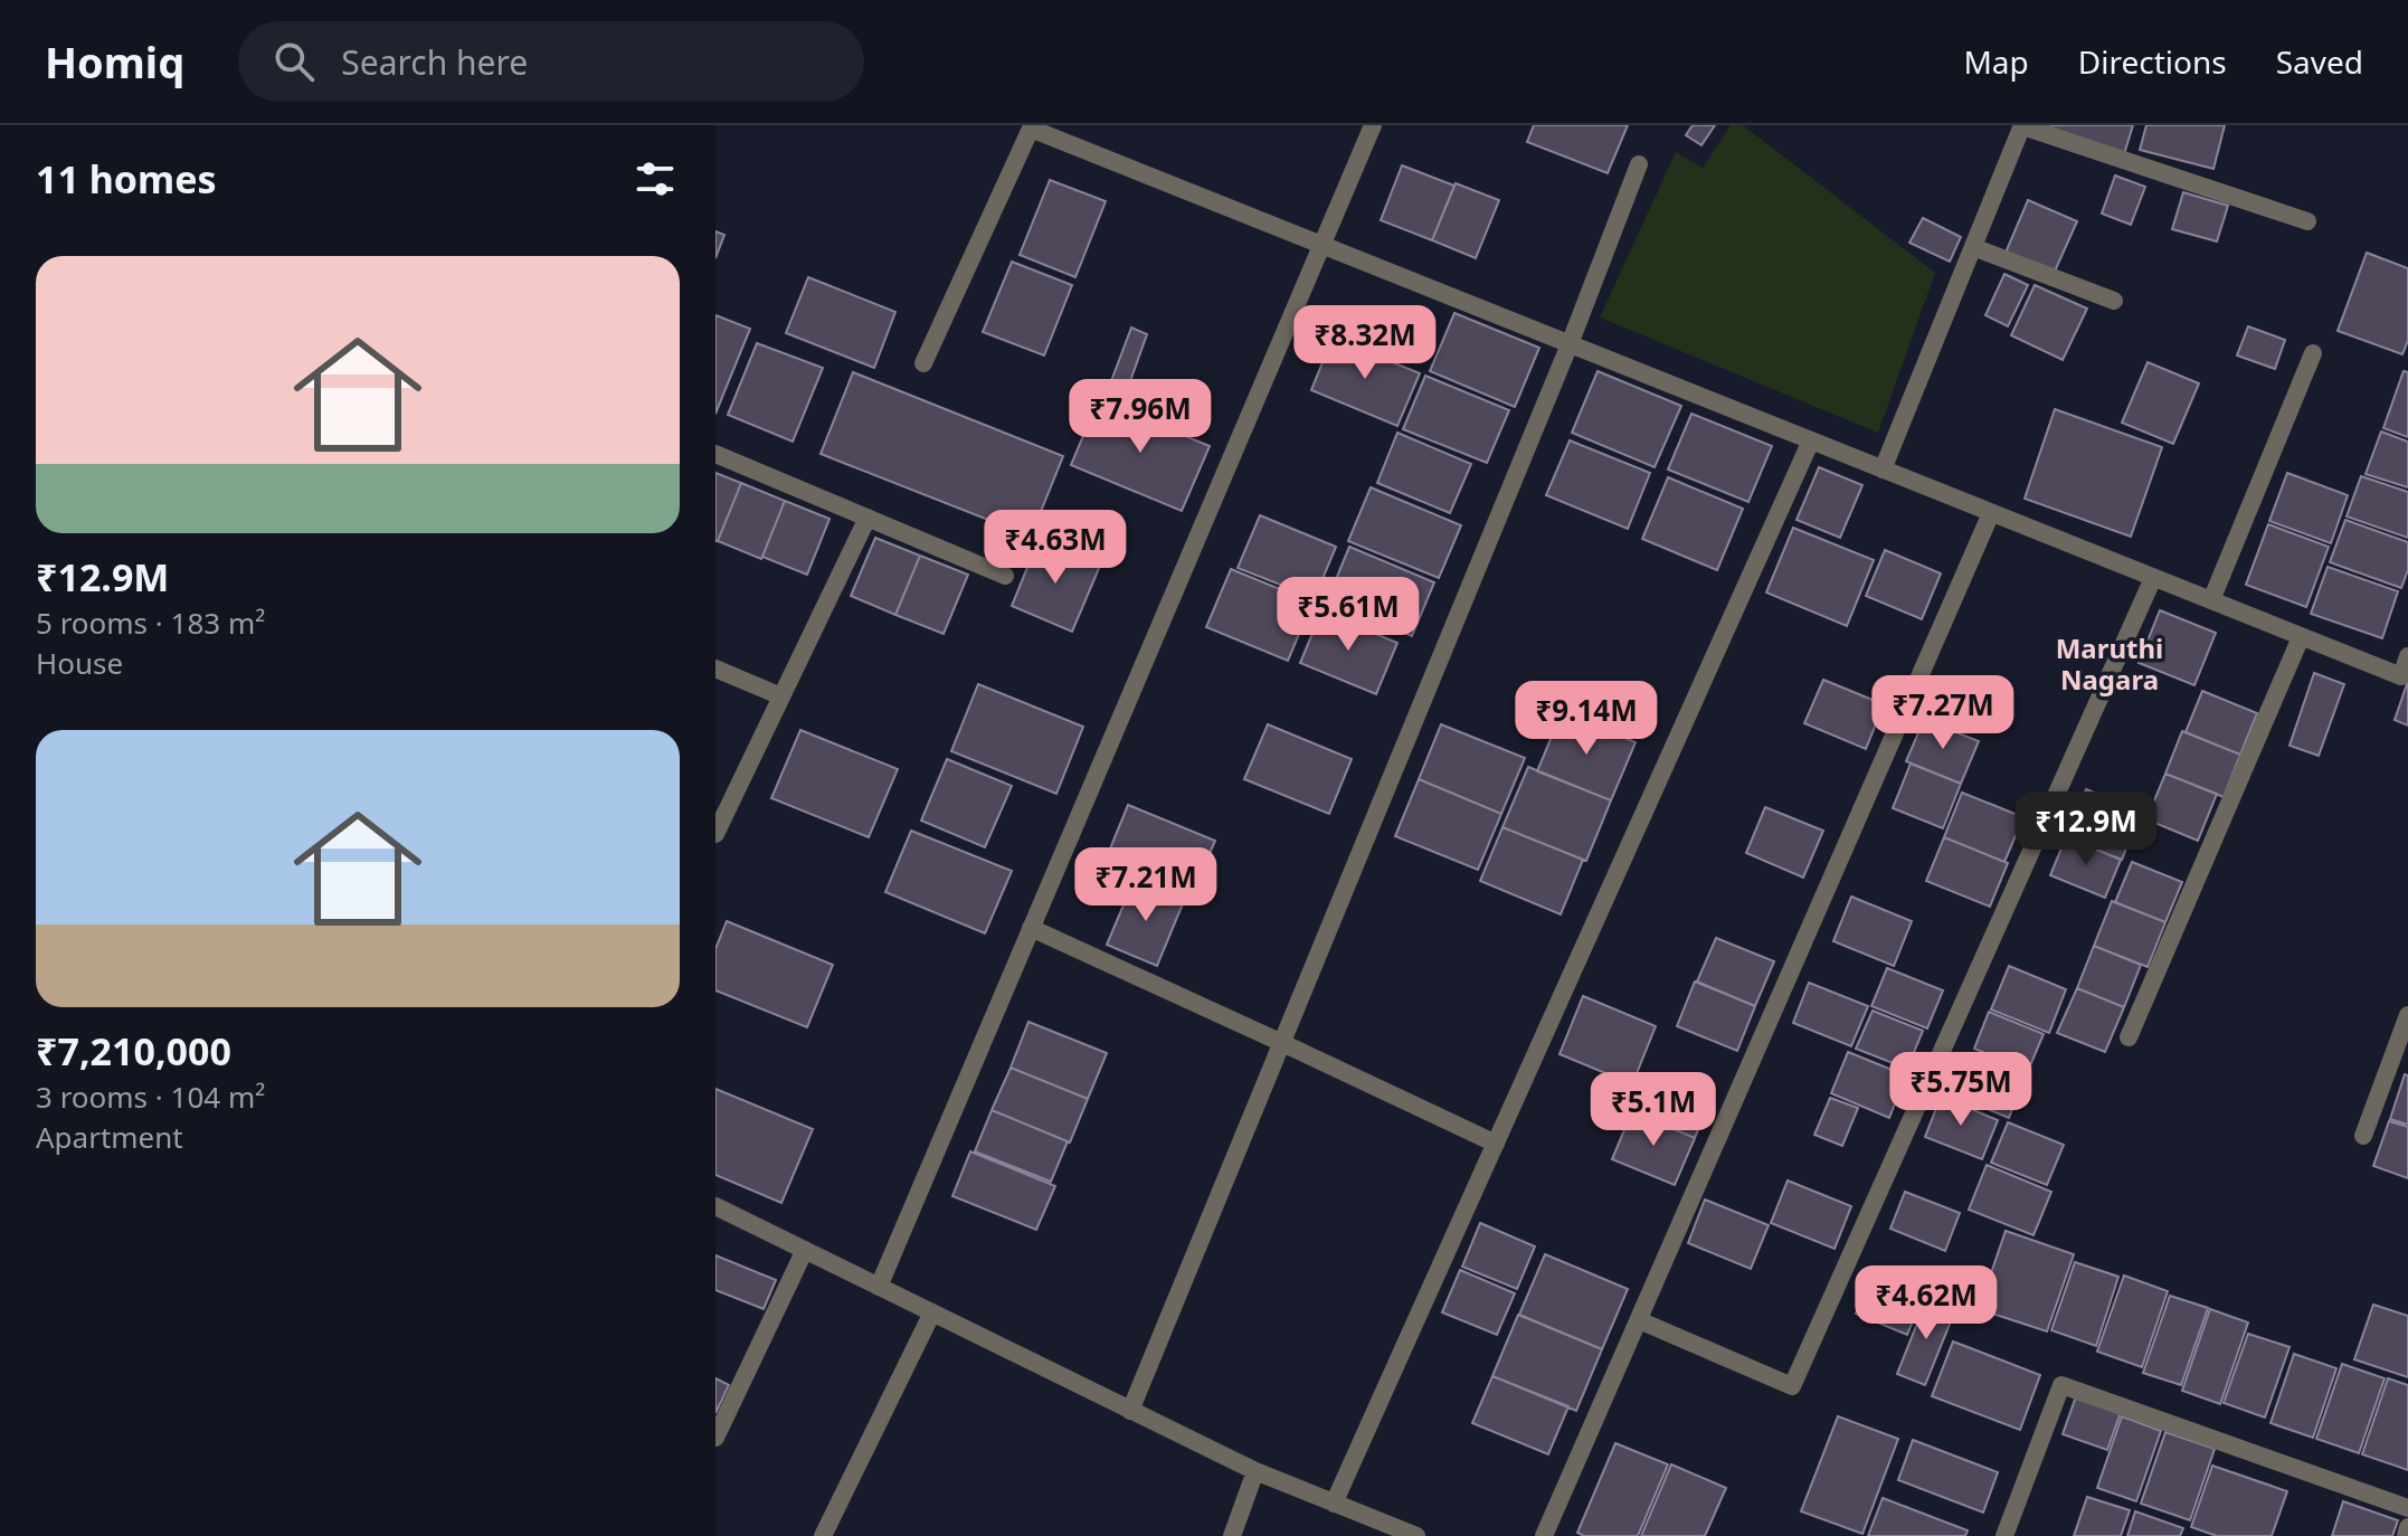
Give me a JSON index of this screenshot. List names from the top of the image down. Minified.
{"districts":["Maruthi Nagara"],"page":{"header":"Homiq","search":"Search here","nav":["Map","Directions","Saved"],"heading":"11 homes","list":[{"name":"₹12.9M","note":"5 rooms · 183 m² · House"},{"name":"₹7,210,000","note":"3 rooms · 104 m² · Apartment"}],"price":["₹8.32M","₹7.96M","₹4.63M","₹5.61M","₹7.27M","₹9.14M","₹12.9M","₹7.21M","₹5.75M","₹5.1M","₹4.62M"]}}
